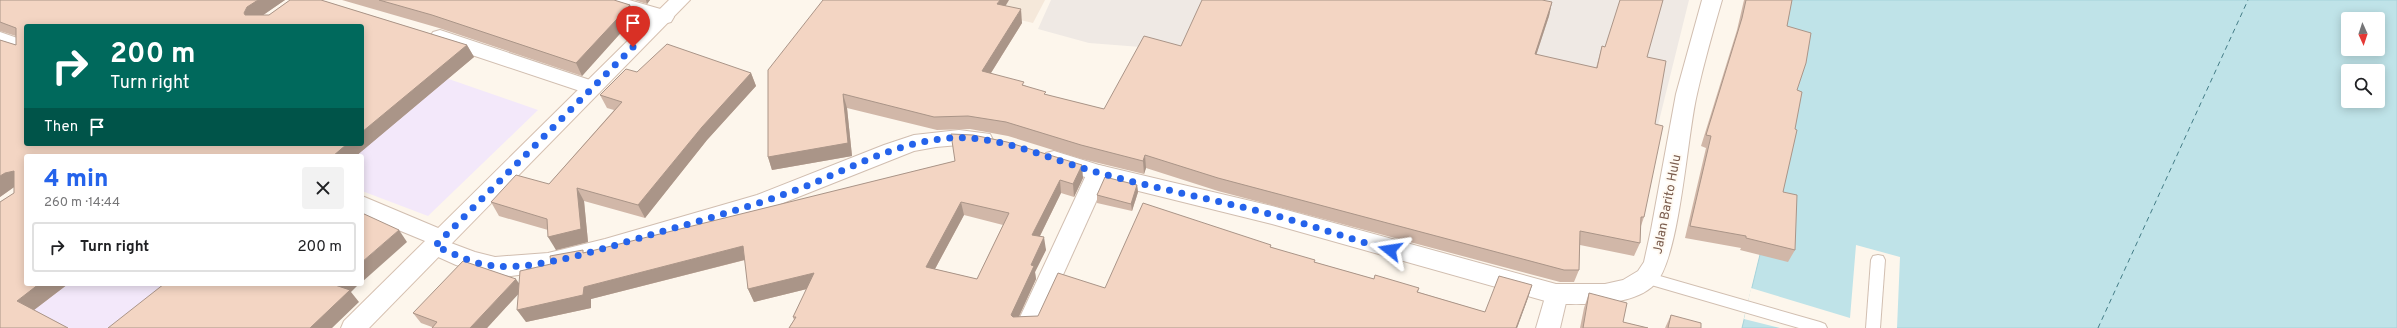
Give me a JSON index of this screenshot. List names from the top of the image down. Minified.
{"streets":{"street":["Jalan Barito Hulu"]},"north":"bottom","page":{"turn":["200 m","Turn right"],"then":"Then","heading":["4 min","260 m · 14:44"],"list":[{"name":"Turn right","value":"200 m"}]}}
